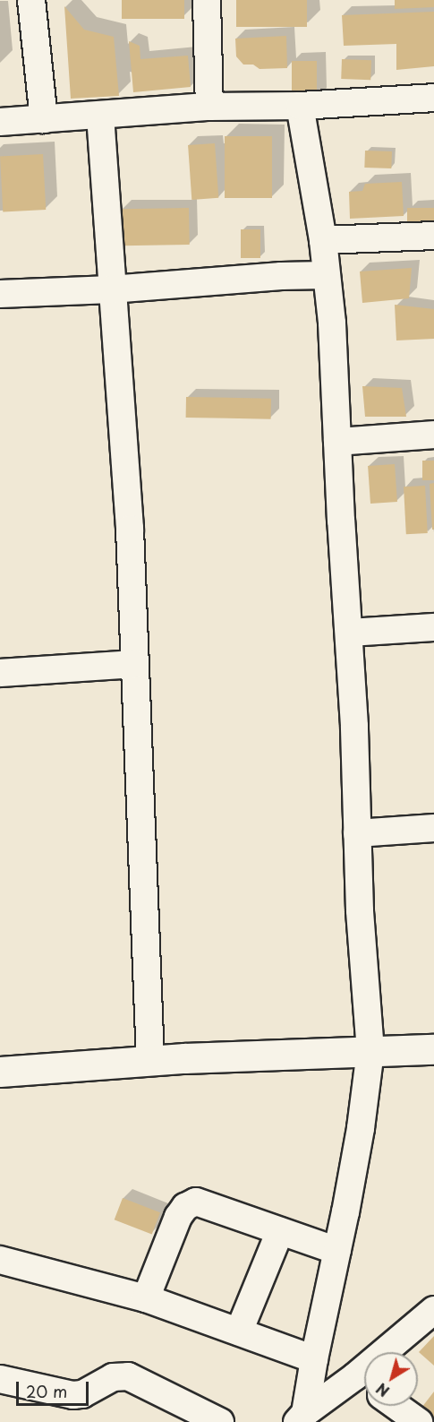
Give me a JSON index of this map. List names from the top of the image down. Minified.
{"scale_bar":"20 m","north":"bottom left"}
